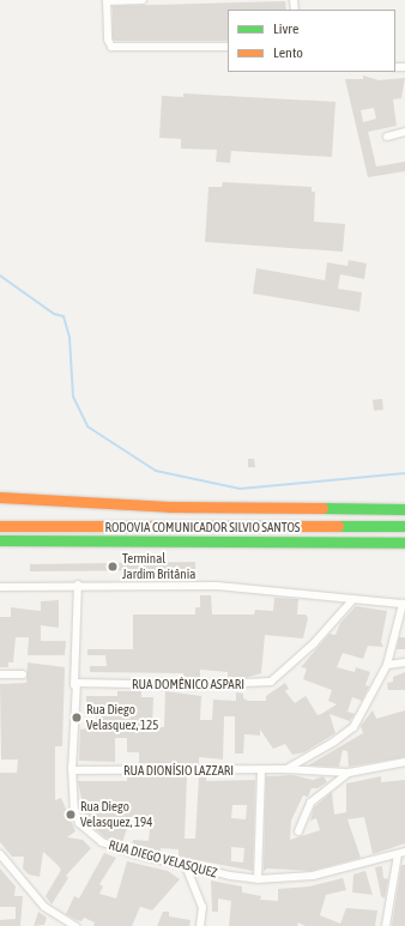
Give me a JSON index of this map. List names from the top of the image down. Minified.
{"streets":{"main road":["RODOVIA COMUNICADOR SILVIO SANTOS"],"street":["RUA DOMÊNICO ASPARI","RUA DIONÍSIO LAZZARI","RUA DIEGO VELASQUEZ"]},"crossings":[["RUA DOMÊNICO ASPARI","RUA DIONÍSIO LAZZARI"],["RUA DOMÊNICO ASPARI","RUA DIEGO VELASQUEZ"],["RUA DIONÍSIO LAZZARI","RUA DIEGO VELASQUEZ"]],"places":["Terminal Jardim Britânia","Rua Diego Velasquez, 125","Rua Diego Velasquez, 194"],"legend":["Livre","Lento"]}
